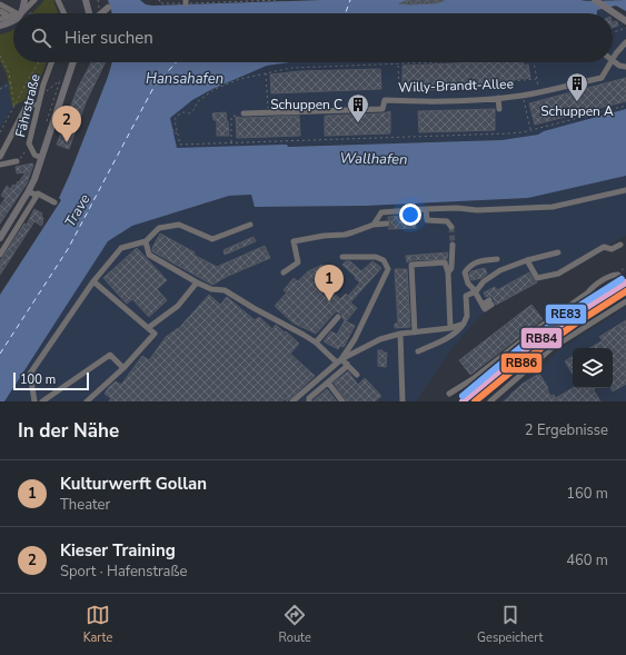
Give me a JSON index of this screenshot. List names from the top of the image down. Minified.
{"streets":{"street":["Willy-Brandt-Allee","Fährstraße"]},"water":["Hansahafen","Wallhafen","Trave"],"places":{"building":["Schuppen A","Schuppen C"]},"lines":["transit line RE83","transit line RB84","transit line RB86"],"scale_bar":"100 m","page":{"search":"Hier suchen","pins":["2","1"],"scale":"100 m","heading":["In der Nähe","2 Ergebnisse"],"list":[{"mark":"1","name":"Kulturwerft Gollan","note":"Theater","value":"160 m"},{"mark":"2","name":"Kieser Training","note":"Sport · Hafenstraße","value":"460 m"}],"nav":["Karte","Route","Gespeichert"]}}
